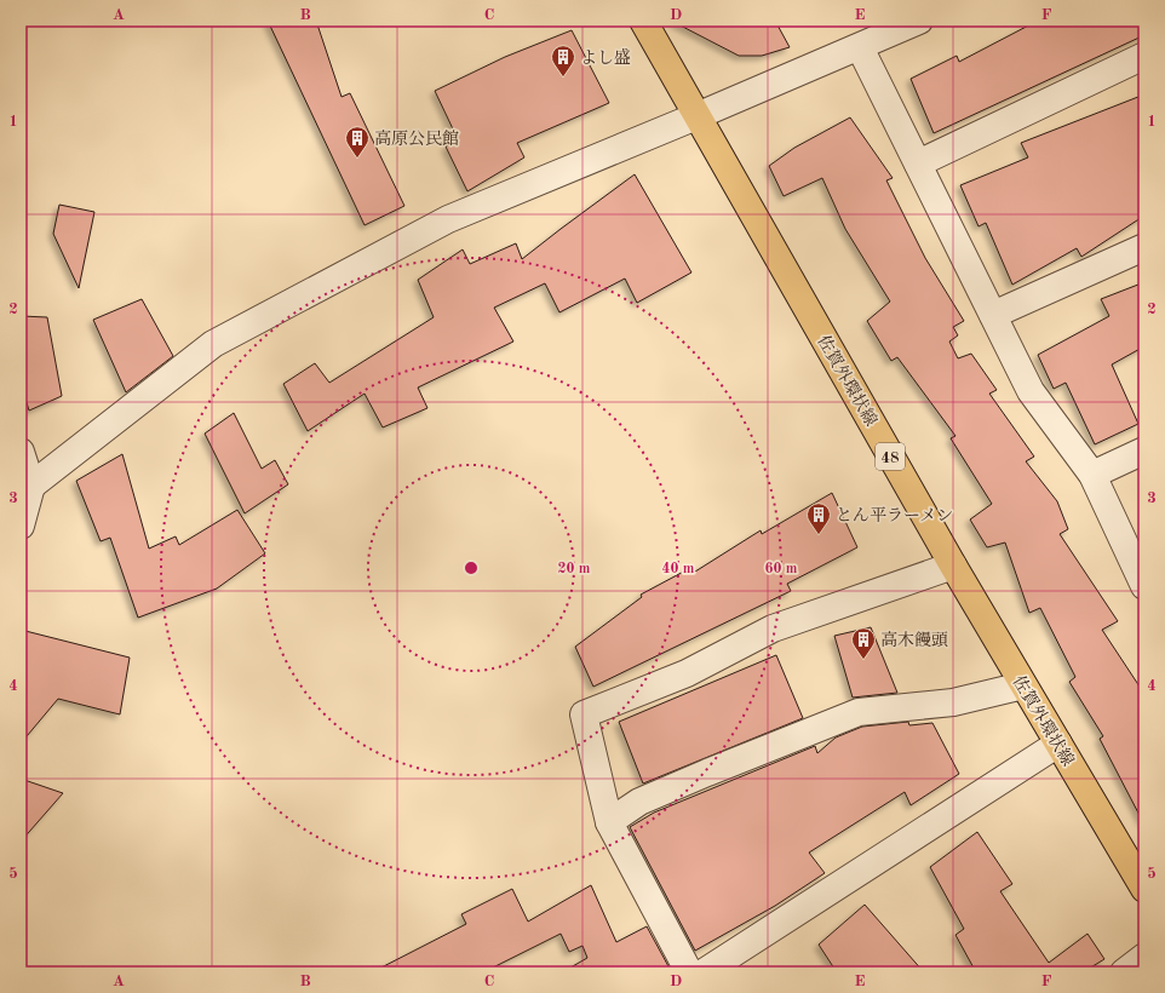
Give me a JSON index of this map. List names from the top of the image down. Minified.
{"streets":{"main road":["佐賀外環状線","48"]},"places":{"building":["よし盛","高原公民館","とん平ラーメン","高木饅頭"]},"grid":{"columns":["A","B","C","D","E","F"],"rows":["1","2","3","4","5"]},"rings":["20 m","40 m","60 m"]}
